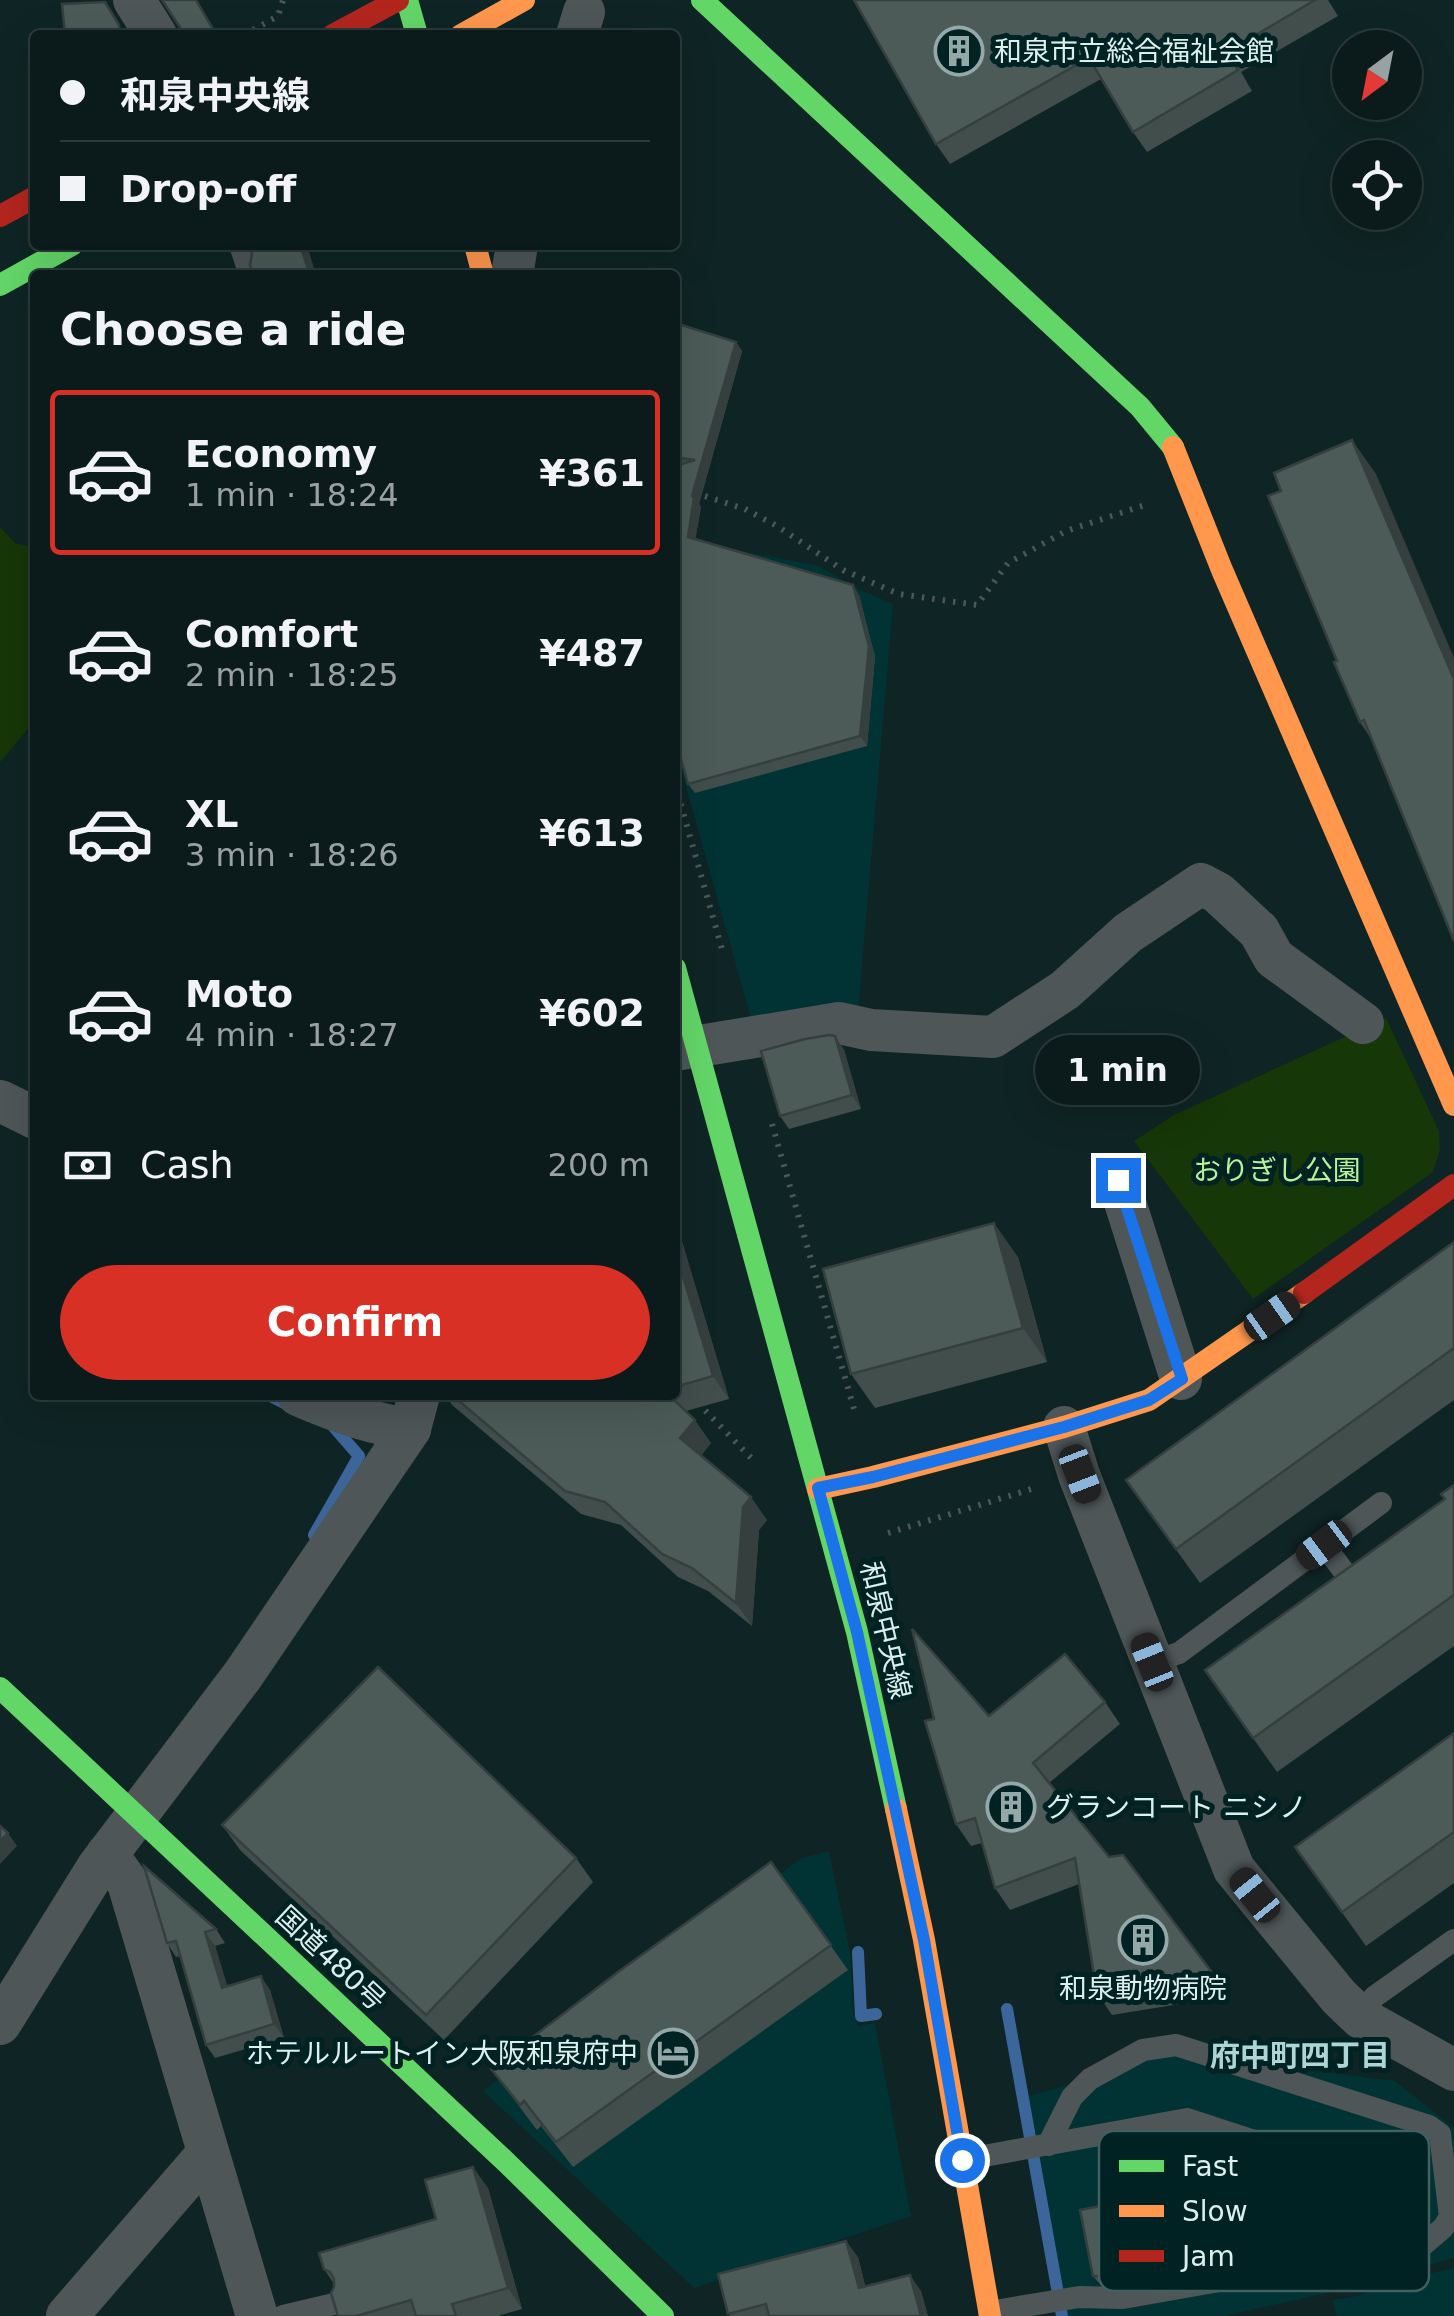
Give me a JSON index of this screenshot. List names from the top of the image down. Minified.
{"streets":{"main road":["和泉中央線","国道480号"]},"districts":["府中町四丁目"],"parks":["おりぎし公園"],"places":{"building":["和泉市立総合福祉会館","グランコート ニシノ","和泉動物病院"],"hotel":["ホテルルートイン大阪和泉府中"]},"legend":["Fast","Slow","Jam"],"north":"bottom left","page":{"banner":["和泉中央線","Drop-off"],"heading":"Choose a ride","list":[{"name":"Economy","note":"1 min · 18:24","value":"¥361"},{"name":"Comfort","note":"2 min · 18:25","value":"¥487"},{"name":"XL","note":"3 min · 18:26","value":"¥613"},{"name":"Moto","note":"4 min · 18:27","value":"¥602"}],"bubble":"1 min","pay":["Cash","200 m"],"buttons":"Confirm"}}
